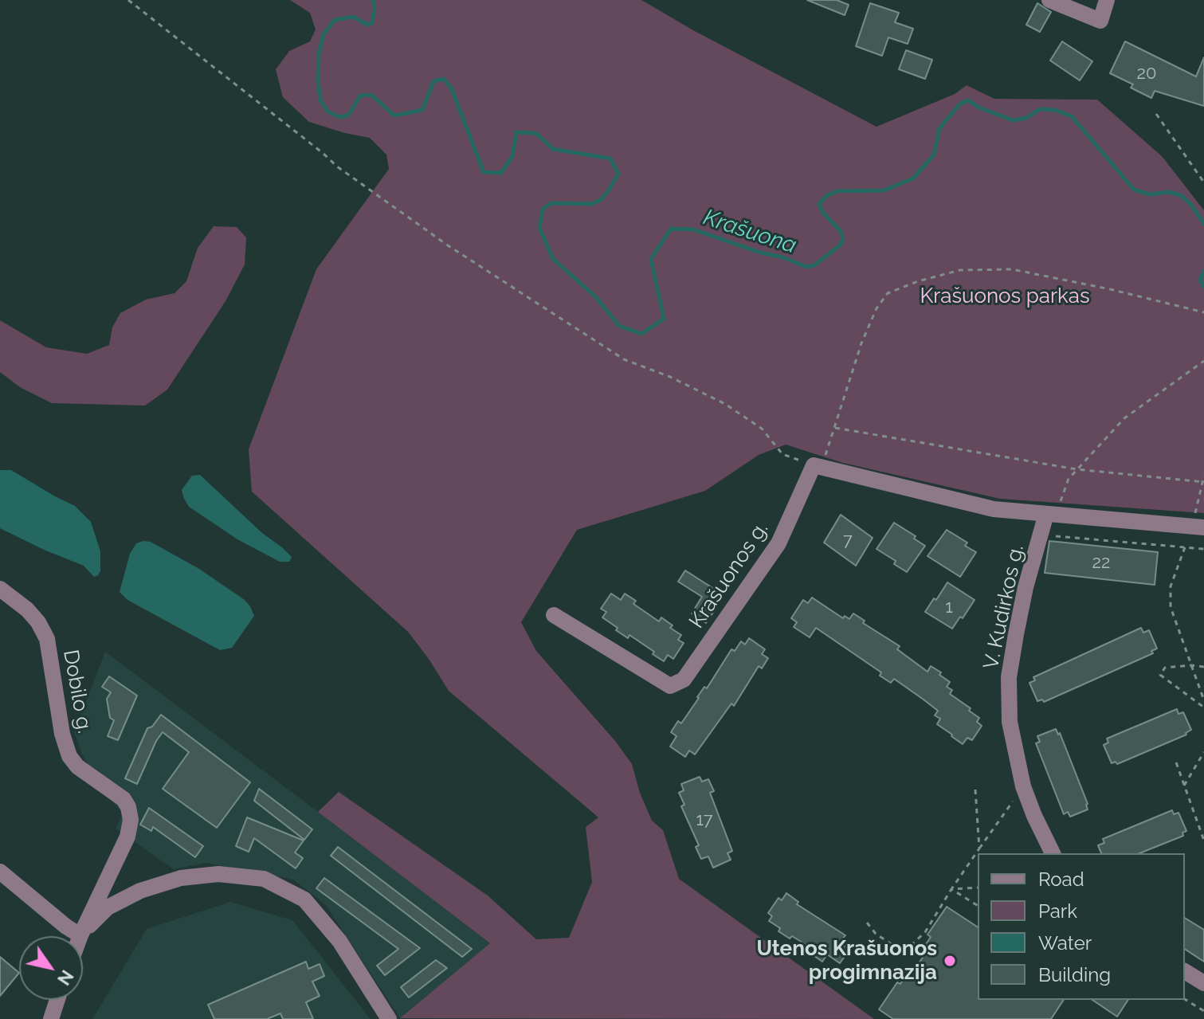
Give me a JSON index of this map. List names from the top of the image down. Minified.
{"streets":{"street":["Krašuonos g.","V. Kudirkos g.","Dobilo g."]},"water":["Krašuona"],"parks":["Krašuonos parkas"],"places":["Utenos Krašuonos progimnazija"],"house_numbers":["20","7","22","1","17"],"legend":["Road","Park","Water","Building"],"north":"bottom right"}
